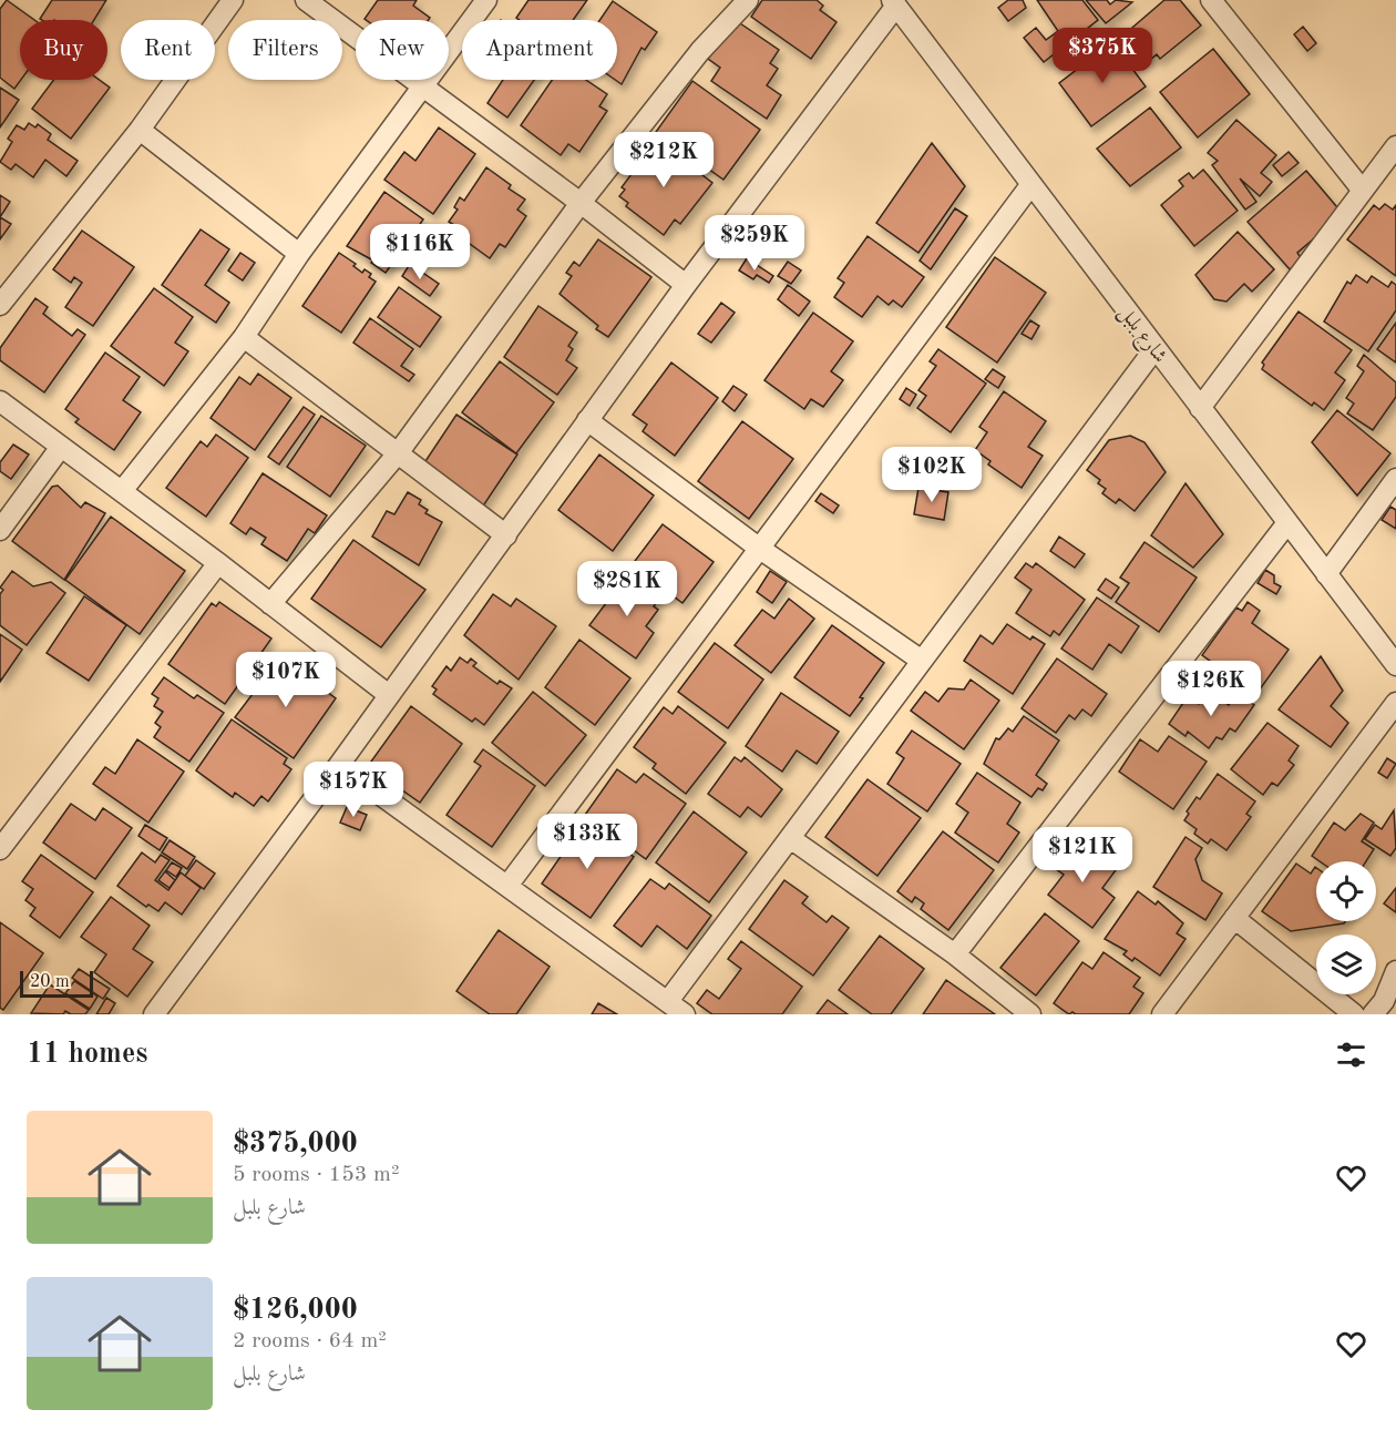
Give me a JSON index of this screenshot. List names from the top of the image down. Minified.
{"streets":{"street":["شارع بلبل"]},"scale_bar":"20 m","page":{"chip":["Buy","Rent","Filters","New","Apartment"],"price":["$375K","$212K","$259K","$116K","$102K","$281K","$107K","$126K","$157K","$133K","$121K"],"scale":"20 m","heading":"11 homes","list":[{"name":"$375,000","note":"5 rooms · 153 m² · شارع بلبل"},{"name":"$126,000","note":"2 rooms · 64 m² · شارع بلبل"}]}}
